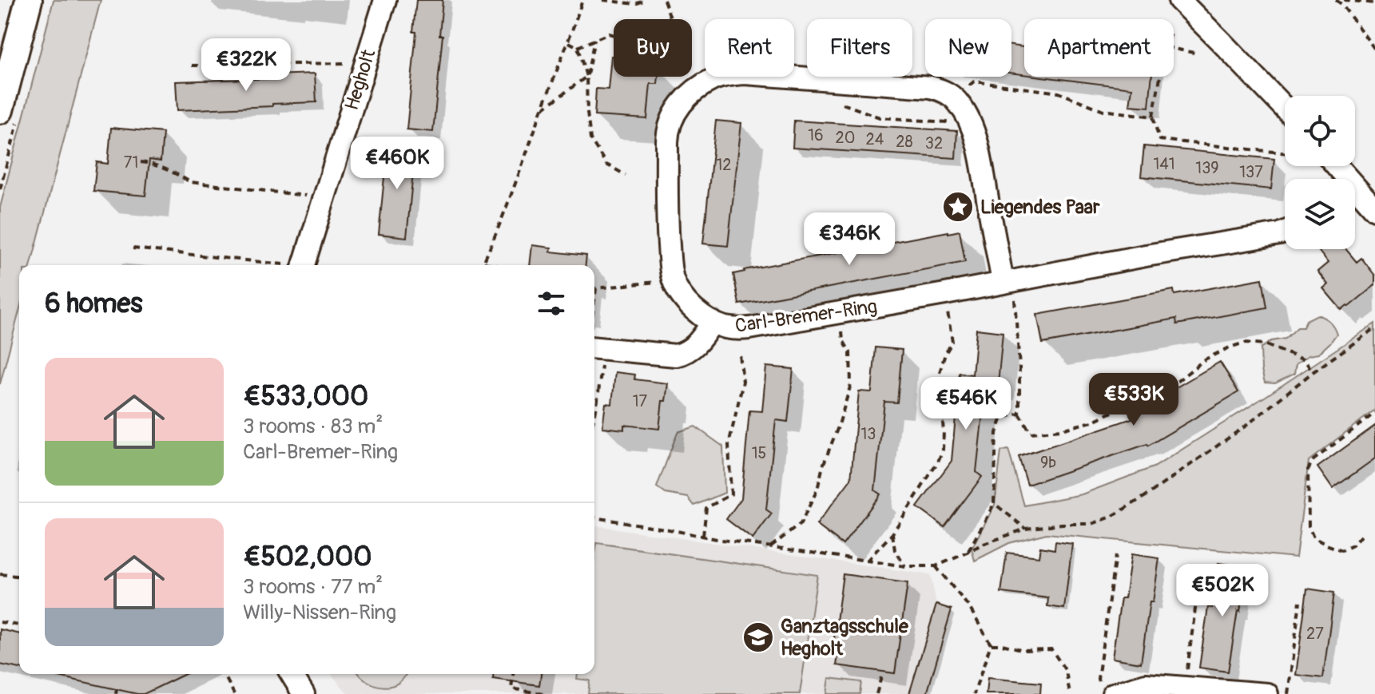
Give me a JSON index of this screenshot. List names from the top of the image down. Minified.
{"streets":{"street":["Hegholt","Carl-Bremer-Ring"]},"places":{"place":["Liegendes Paar"],"school or university":["Ganztagsschule Hegholt"]},"house_numbers":["16","20","24","28","32","71","141","12","139","137","17","13","15","9b","27"],"page":{"chip":["Buy","Rent","Filters","New","Apartment"],"price":["€322K","€460K","€346K","€533K","€546K","€502K"],"heading":"6 homes","list":[{"name":"€533,000","note":"3 rooms · 83 m² · Carl-Bremer-Ring"},{"name":"€502,000","note":"3 rooms · 77 m² · Willy-Nissen-Ring"}]}}
